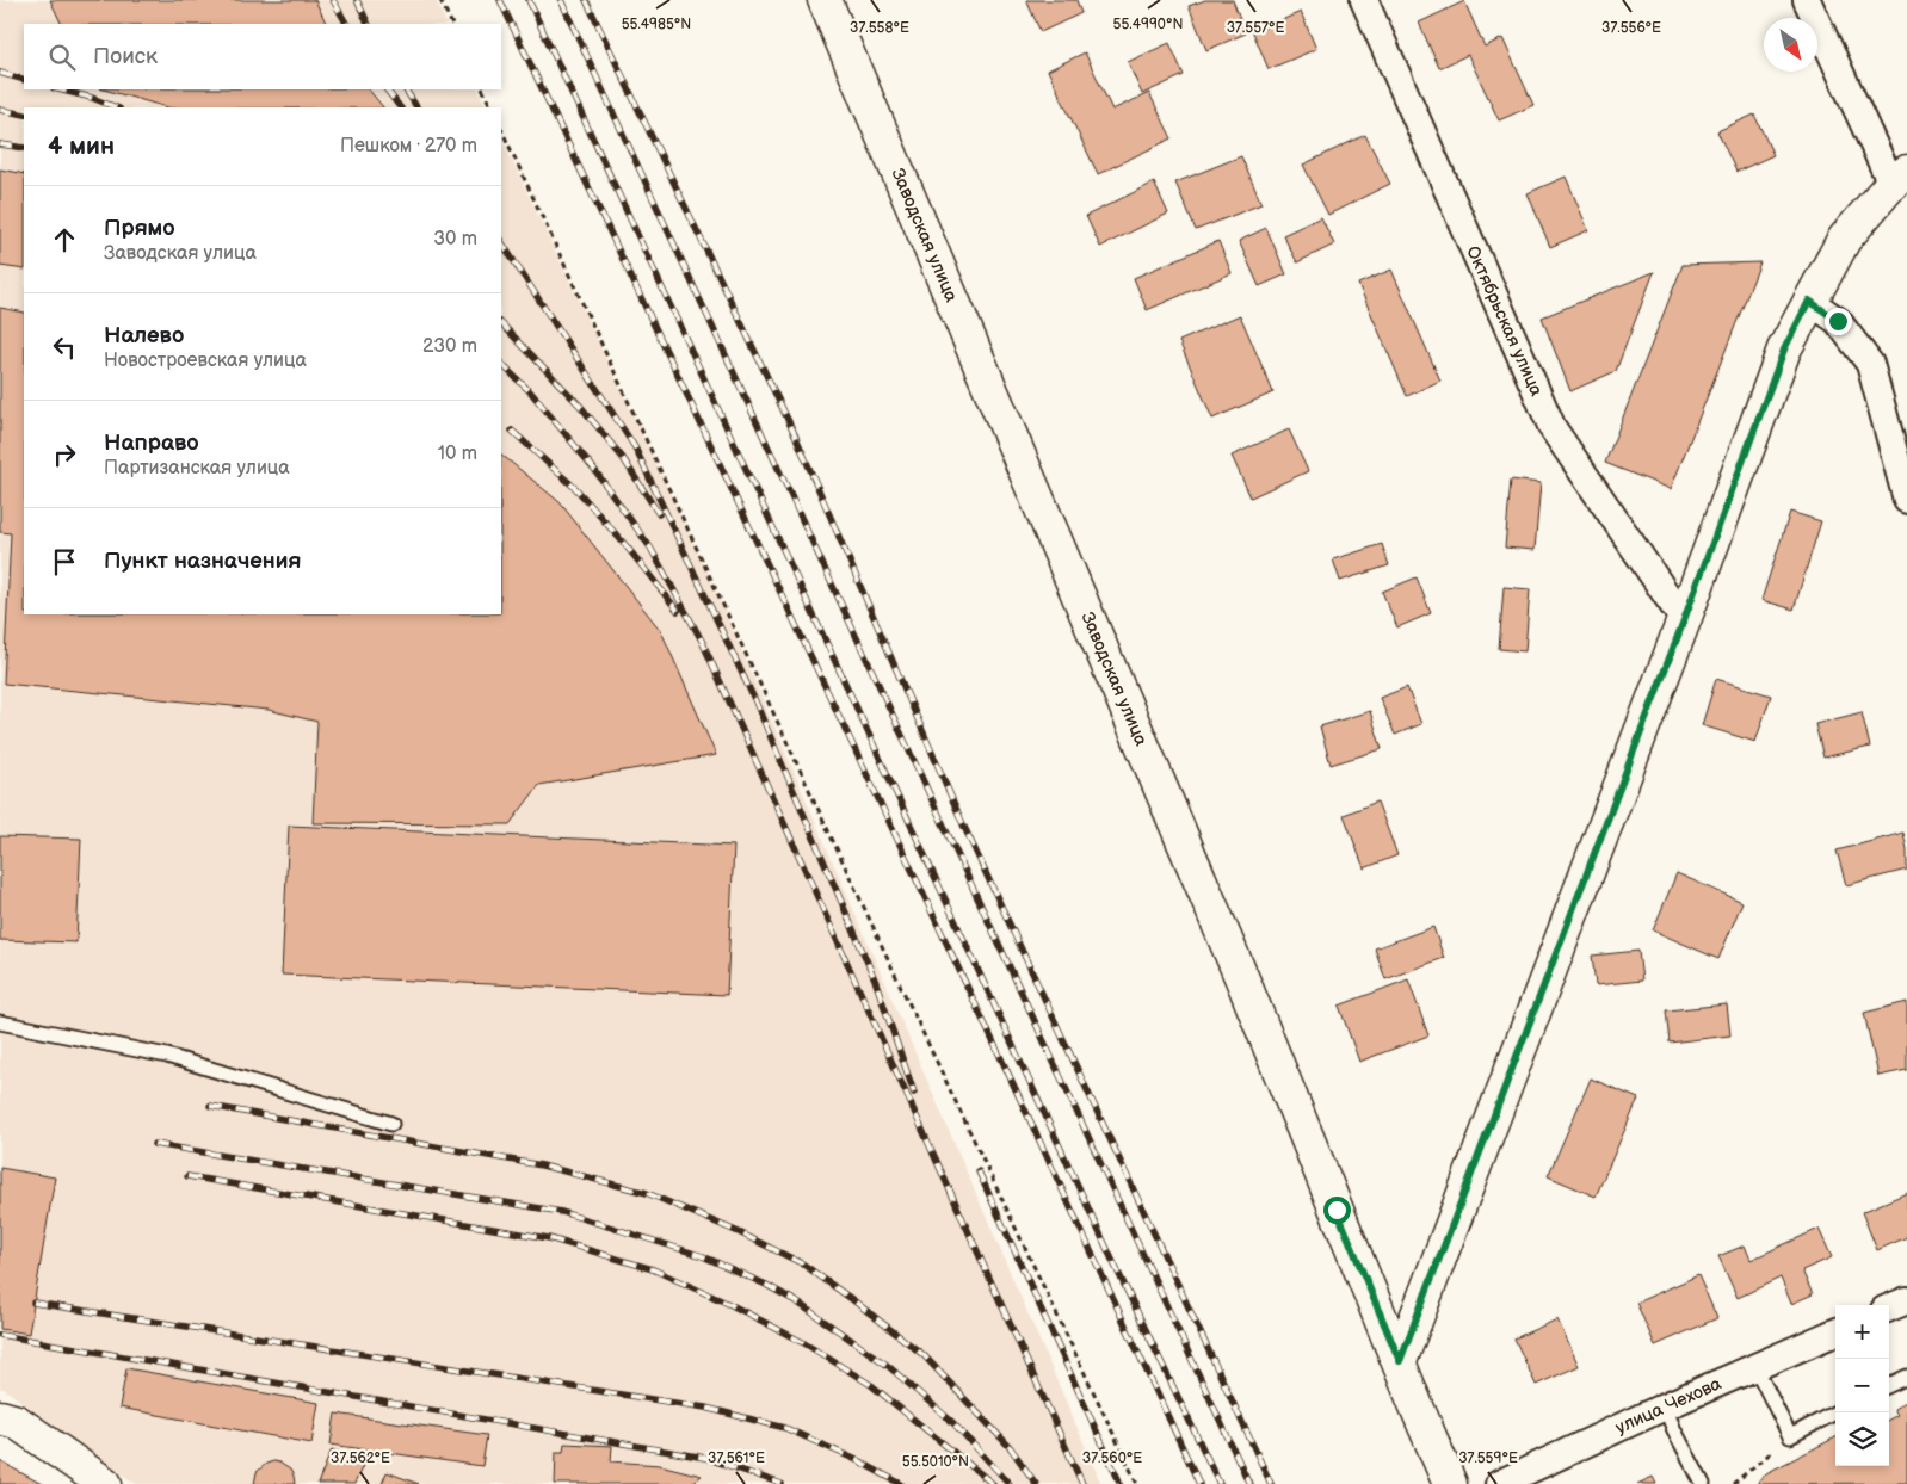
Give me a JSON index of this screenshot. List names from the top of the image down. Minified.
{"streets":{"street":["Заводская улица","Октябрьская улица","улица Чехова"]},"north":"bottom right","page":{"search":"Поиск","heading":["4 мин","Пешком · 270 m"],"list":[["Прямо","Заводская улица","30 m"],["Налево","Новостроевская улица","230 m"],["Направо","Партизанская улица","10 m"],"Пункт назначения"],"map_buttons":["+","−"]},"coordinates":["55.4985°N","55.4990°N","37.557°E","37.558°E","37.556°E","37.562°E","37.561°E","37.560°E","37.559°E","55.5010°N"]}
